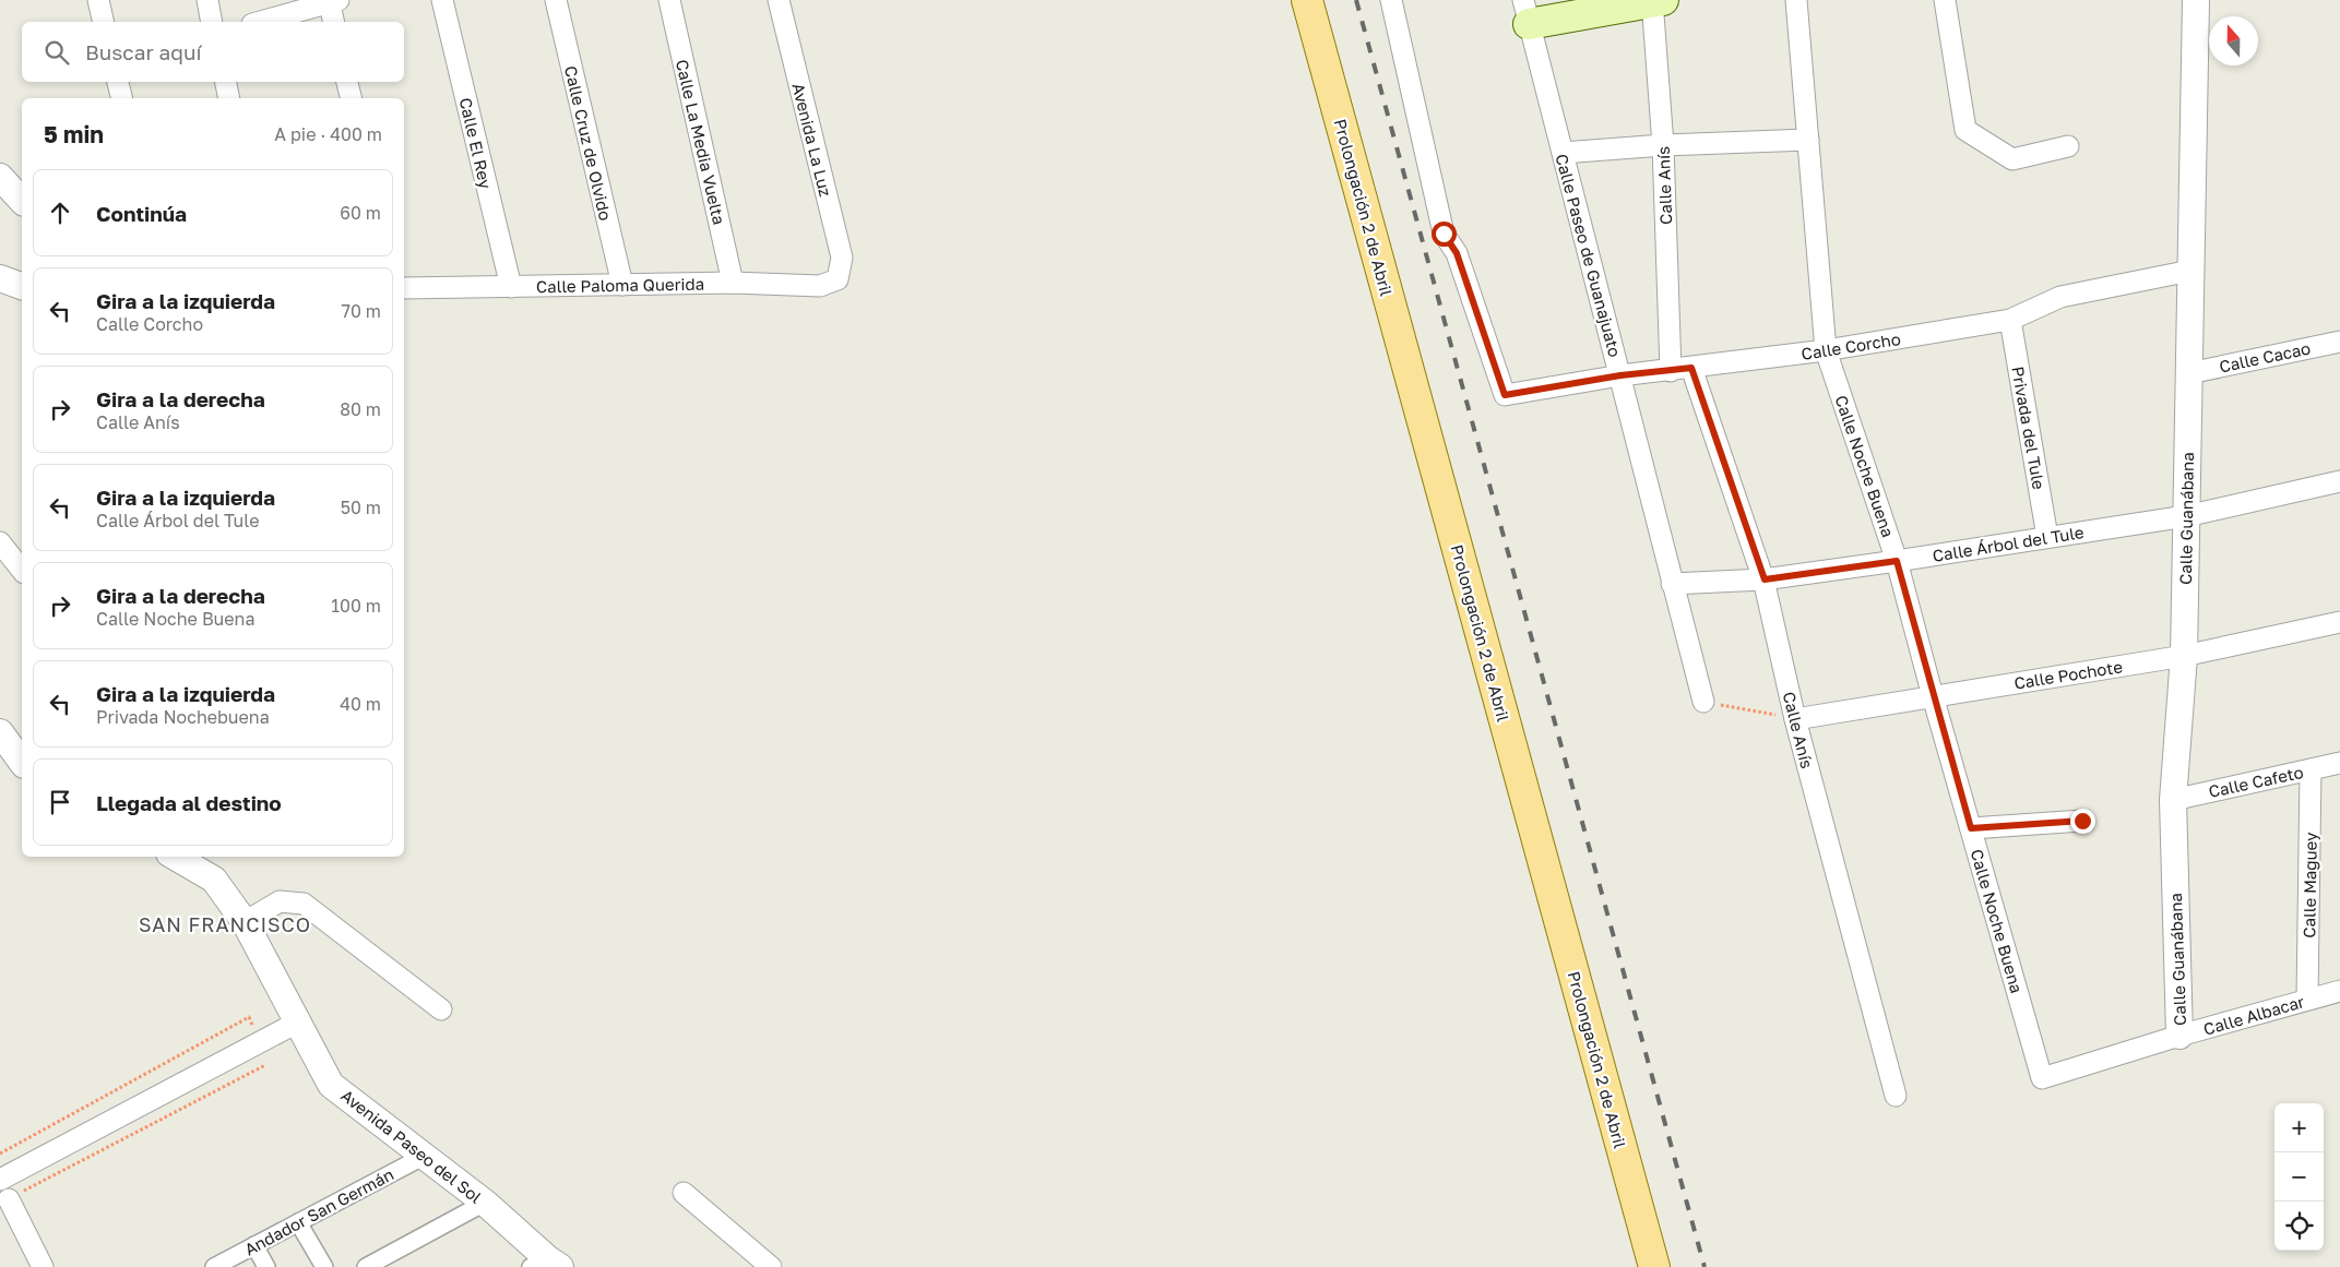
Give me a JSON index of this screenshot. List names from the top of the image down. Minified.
{"streets":{"main road":["Prolongación 2 de Abril"],"street":["Avenida La Luz","Calle La Media Vuelta","Calle El Rey","Calle Cruz de Olvido","Calle Anís","Calle Paseo de Guanajuato","Calle Paloma Querida","Calle Corcho","Calle Cacao","Privada del Tule","Calle Noche Buena","Calle Guanábana","Calle Árbol del Tule","Calle Pochote","Calle Cafeto","Calle Maguey","Calle Albacar","Avenida Paseo del Sol","Andador San Germán"]},"crossings":[["Avenida La Luz","Calle Paloma Querida"],["Calle La Media Vuelta","Calle Paloma Querida"],["Calle El Rey","Calle Paloma Querida"],["Calle Cruz de Olvido","Calle Paloma Querida"],["Calle Anís","Calle Corcho"],["Calle Anís","Calle Árbol del Tule"],["Calle Anís","Calle Pochote"],["Calle Paseo de Guanajuato","Calle Corcho"],["Calle Paseo de Guanajuato","Calle Árbol del Tule"],["Calle Corcho","Privada del Tule"],["Calle Corcho","Calle Noche Buena"],["Calle Corcho","Calle Guanábana"],["Calle Cacao","Calle Guanábana"],["Privada del Tule","Calle Árbol del Tule"],["Calle Noche Buena","Calle Árbol del Tule"],["Calle Noche Buena","Calle Pochote"],["Calle Noche Buena","Calle Albacar"],["Calle Guanábana","Calle Árbol del Tule"],["Calle Guanábana","Calle Pochote"],["Calle Guanábana","Calle Cafeto"],["Calle Guanábana","Calle Albacar"],["Calle Cafeto","Calle Maguey"],["Calle Maguey","Calle Albacar"],["Avenida Paseo del Sol","Andador San Germán"]],"districts":["SAN FRANCISCO"],"north":"top","page":{"search":"Buscar aquí","heading":["5 min","A pie · 400 m"],"list":[["Continúa","60 m"],["Gira a la izquierda","Calle Corcho","70 m"],["Gira a la derecha","Calle Anís","80 m"],["Gira a la izquierda","Calle Árbol del Tule","50 m"],["Gira a la derecha","Calle Noche Buena","100 m"],["Gira a la izquierda","Privada Nochebuena","40 m"],"Llegada al destino"],"map_buttons":["+","−"]}}
